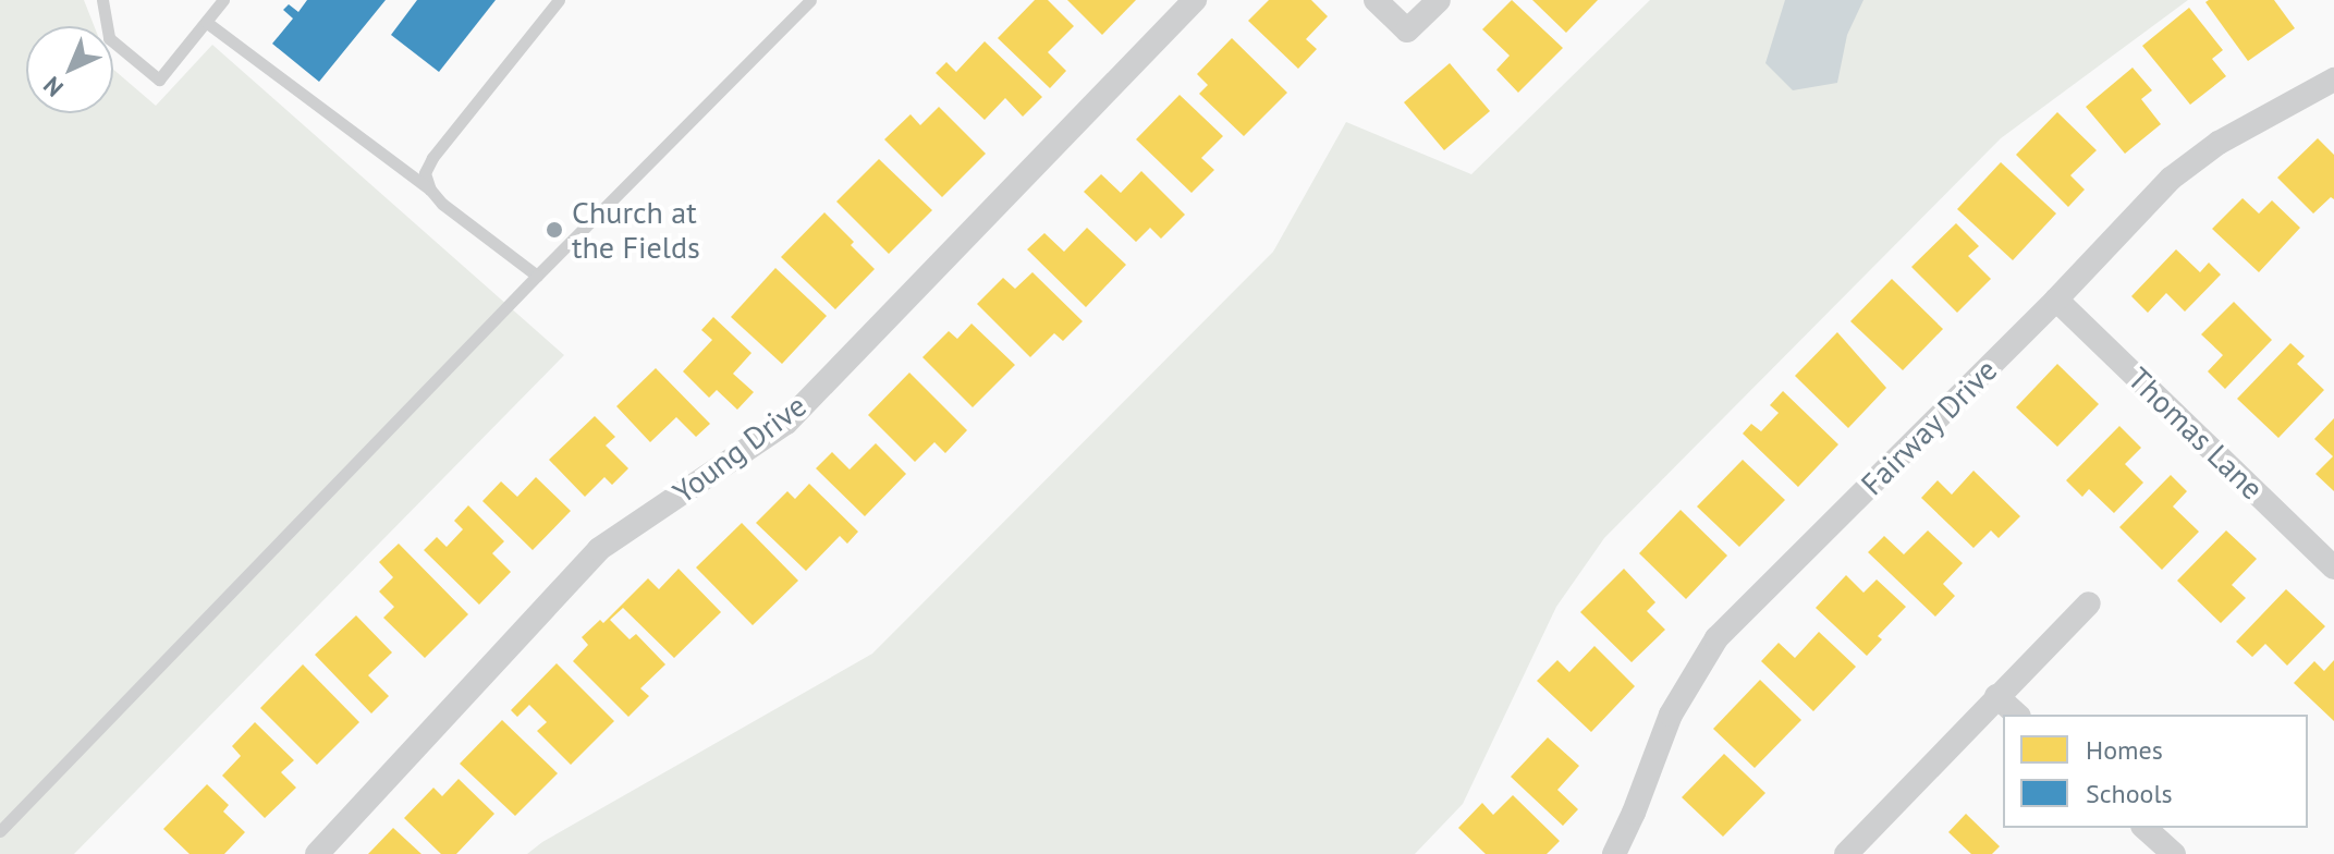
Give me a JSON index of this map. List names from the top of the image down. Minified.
{"streets":{"street":["Fairway Drive","Thomas Lane","Young Drive"]},"crossings":[["Fairway Drive","Thomas Lane"]],"places":["Church at the Fields"],"legend":["Homes","Schools"],"north":"bottom left"}
